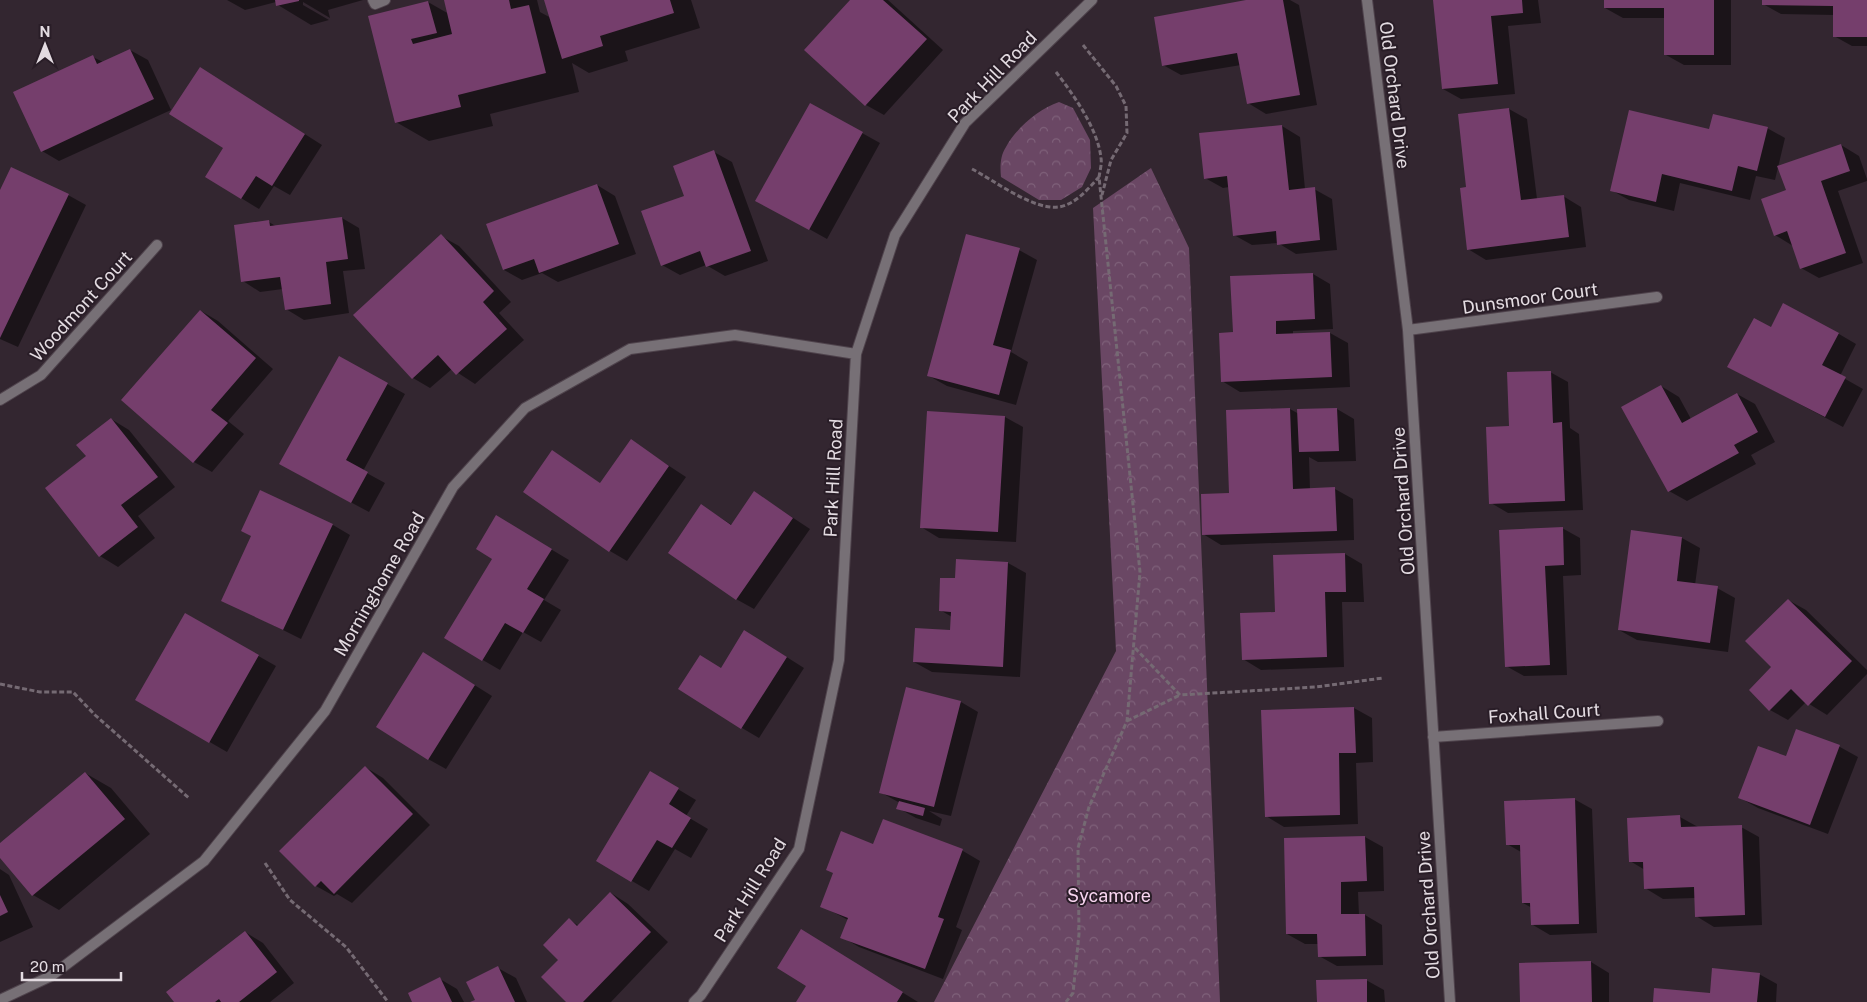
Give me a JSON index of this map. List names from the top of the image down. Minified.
{"streets":{"street":["Park Hill Road","Old Orchard Drive","Dunsmoor Court","Woodmont Court","Morninghome Road","Foxhall Court"]},"crossings":[["Park Hill Road","Morninghome Road"],["Old Orchard Drive","Dunsmoor Court"],["Old Orchard Drive","Foxhall Court"]],"parks":["Sycamore"],"scale_bar":"20 m","north":"top"}
